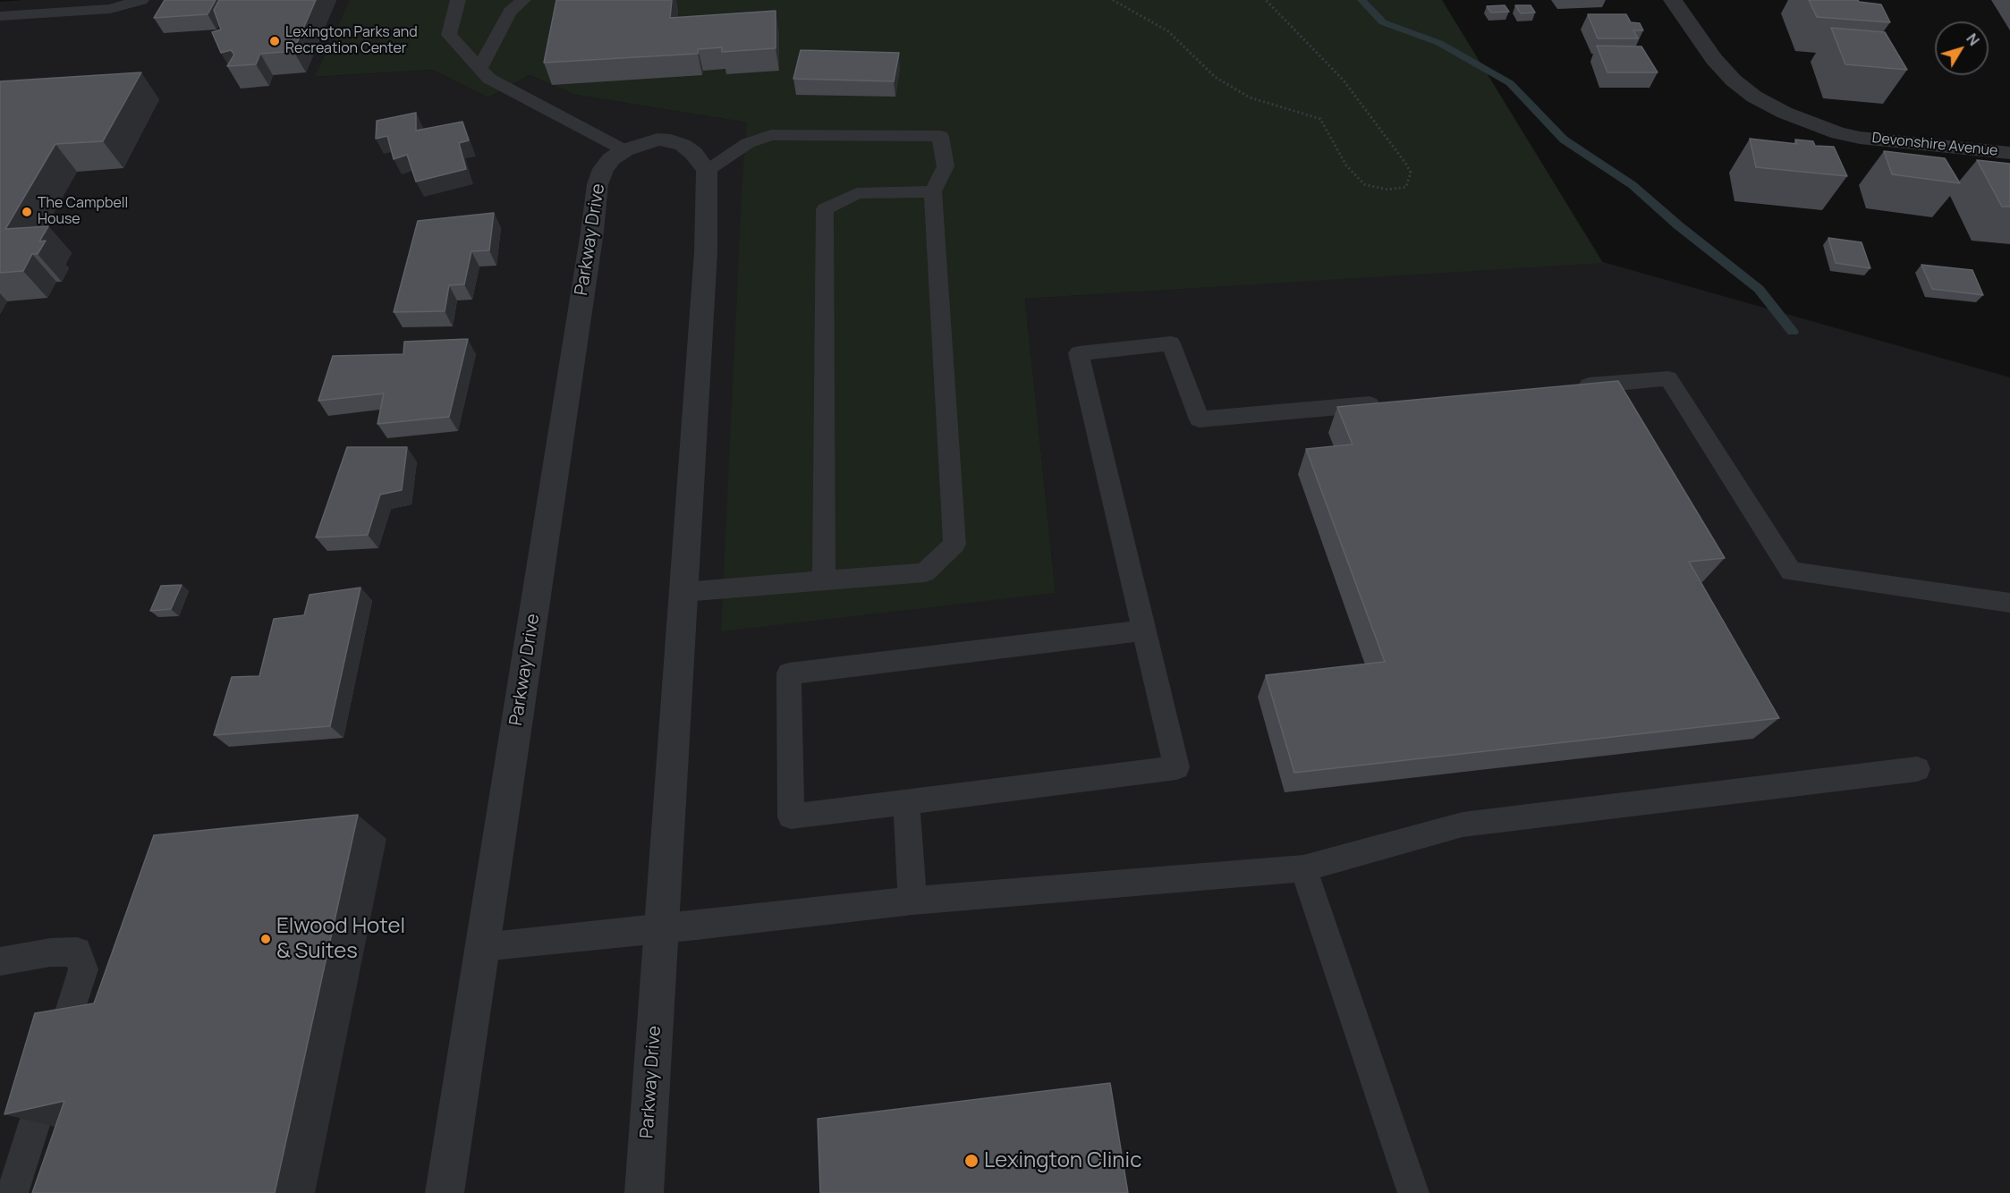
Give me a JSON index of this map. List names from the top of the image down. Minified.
{"streets":{"street":["Devonshire Avenue","Parkway Drive"]},"places":["Lexington Parks and Recreation Center","The Campbell House","Elwood Hotel & Suites","Lexington Clinic"],"north":"top right"}
